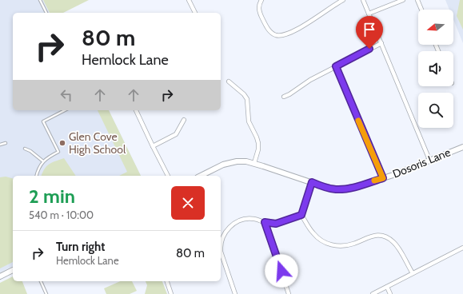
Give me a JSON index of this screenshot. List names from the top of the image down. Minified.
{"streets":{"street":["Dosoris Lane"]},"places":["Glen Cove High School"],"north":"left","page":{"turn":["80 m","Hemlock Lane"],"heading":["2 min","540 m · 10:00"],"list":[{"name":"Turn right","note":"Hemlock Lane","value":"80 m"}]}}
